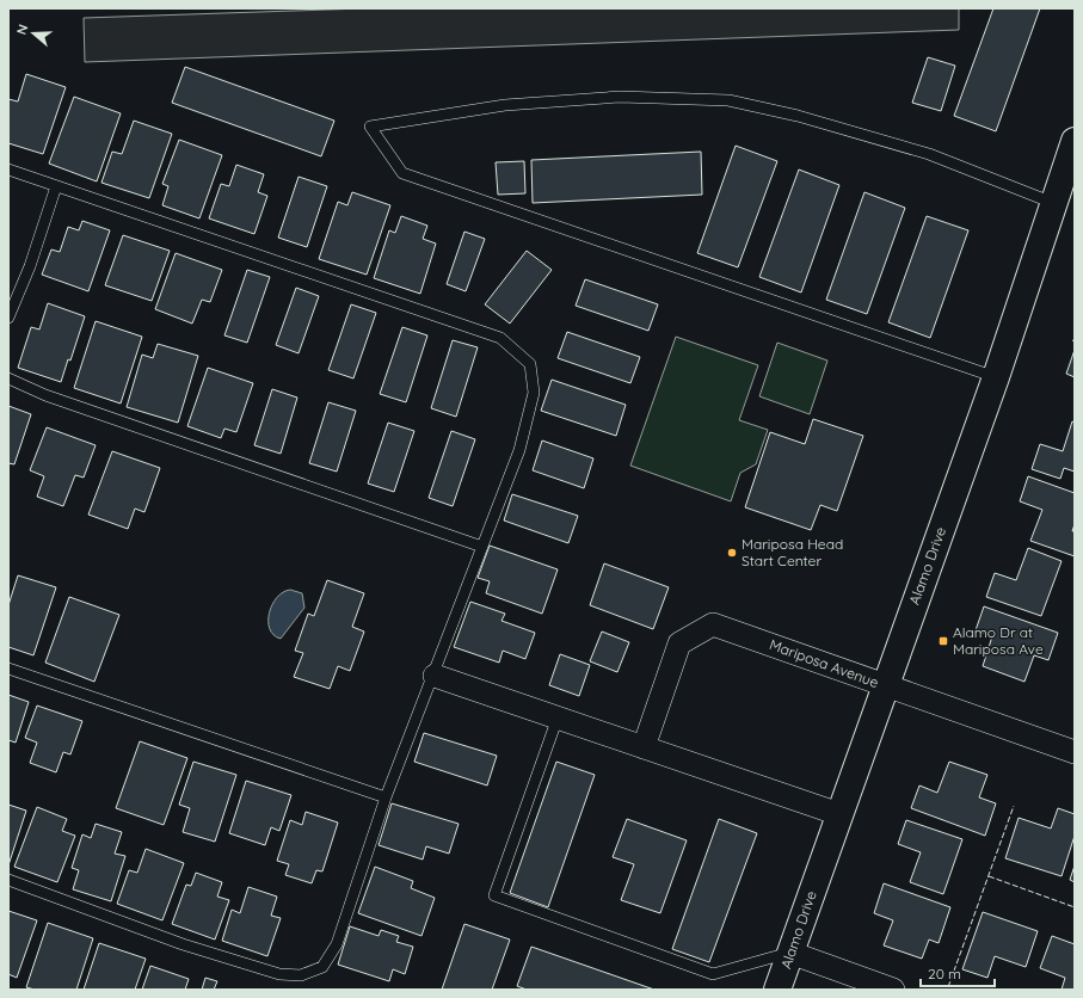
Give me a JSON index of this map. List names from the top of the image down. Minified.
{"streets":{"main road":["Alamo Drive"],"street":["Mariposa Avenue"]},"crossings":[["Alamo Drive","Mariposa Avenue"]],"places":{"other":["Mariposa Head Start Center"],"transit":["Alamo Dr at Mariposa Ave"]},"scale_bar":"20 m","north":"left"}
